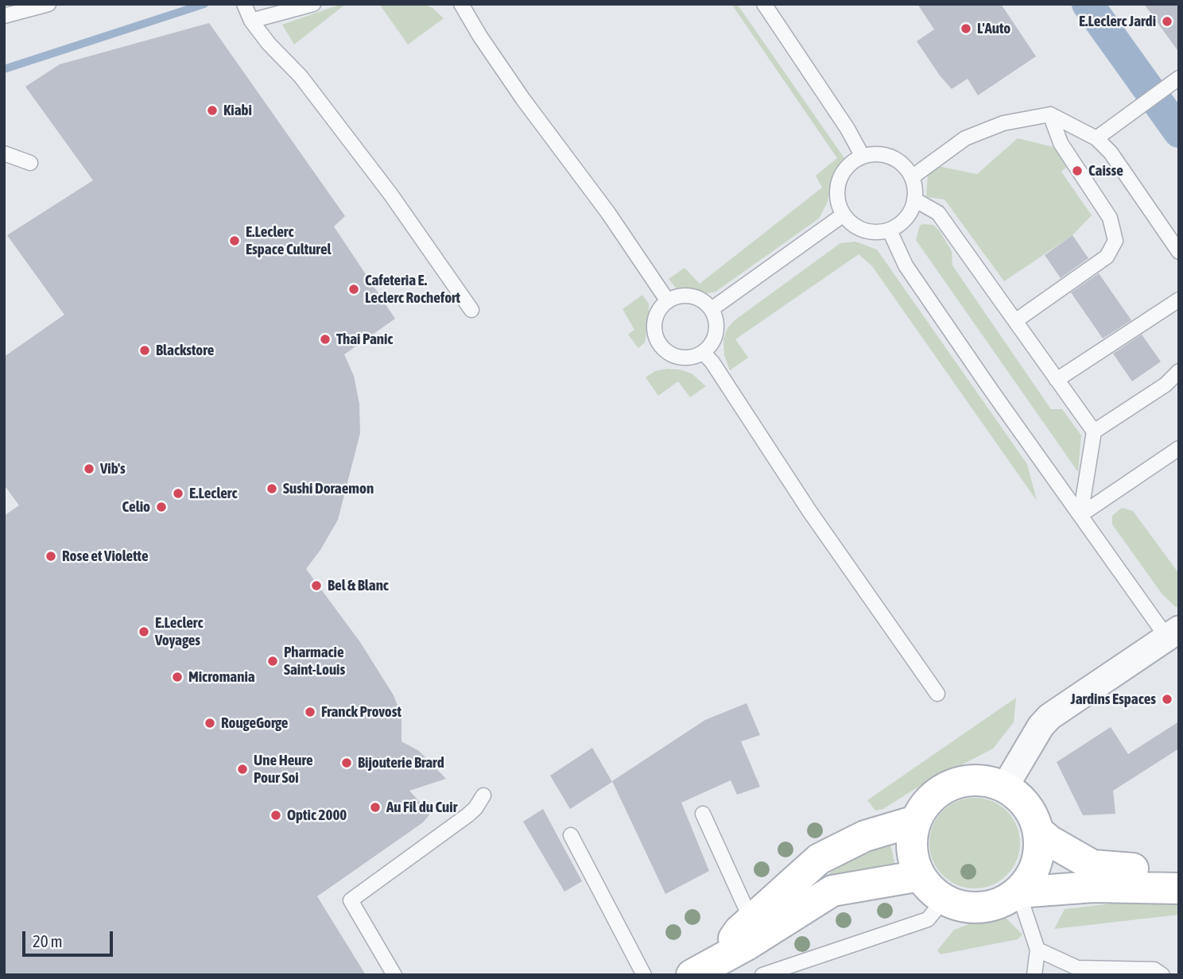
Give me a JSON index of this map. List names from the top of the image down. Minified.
{"places":["E.Leclerc Jardi","L'Auto","Kiabi","Caisse","E.Leclerc Espace Culturel","Cafeteria E. Leclerc Rochefort","Thai Panic","Blackstore","Vib's","Sushi Doraemon","E.Leclerc","Celio","Rose et Violette","Bel & Blanc","E.Leclerc Voyages","Pharmacie Saint-Louis","Micromania","Jardins Espaces","Franck Provost","RougeGorge","Bijouterie Brard","Une Heure Pour Soi","Au Fil du Cuir","Optic 2000"],"scale_bar":"20 m"}
